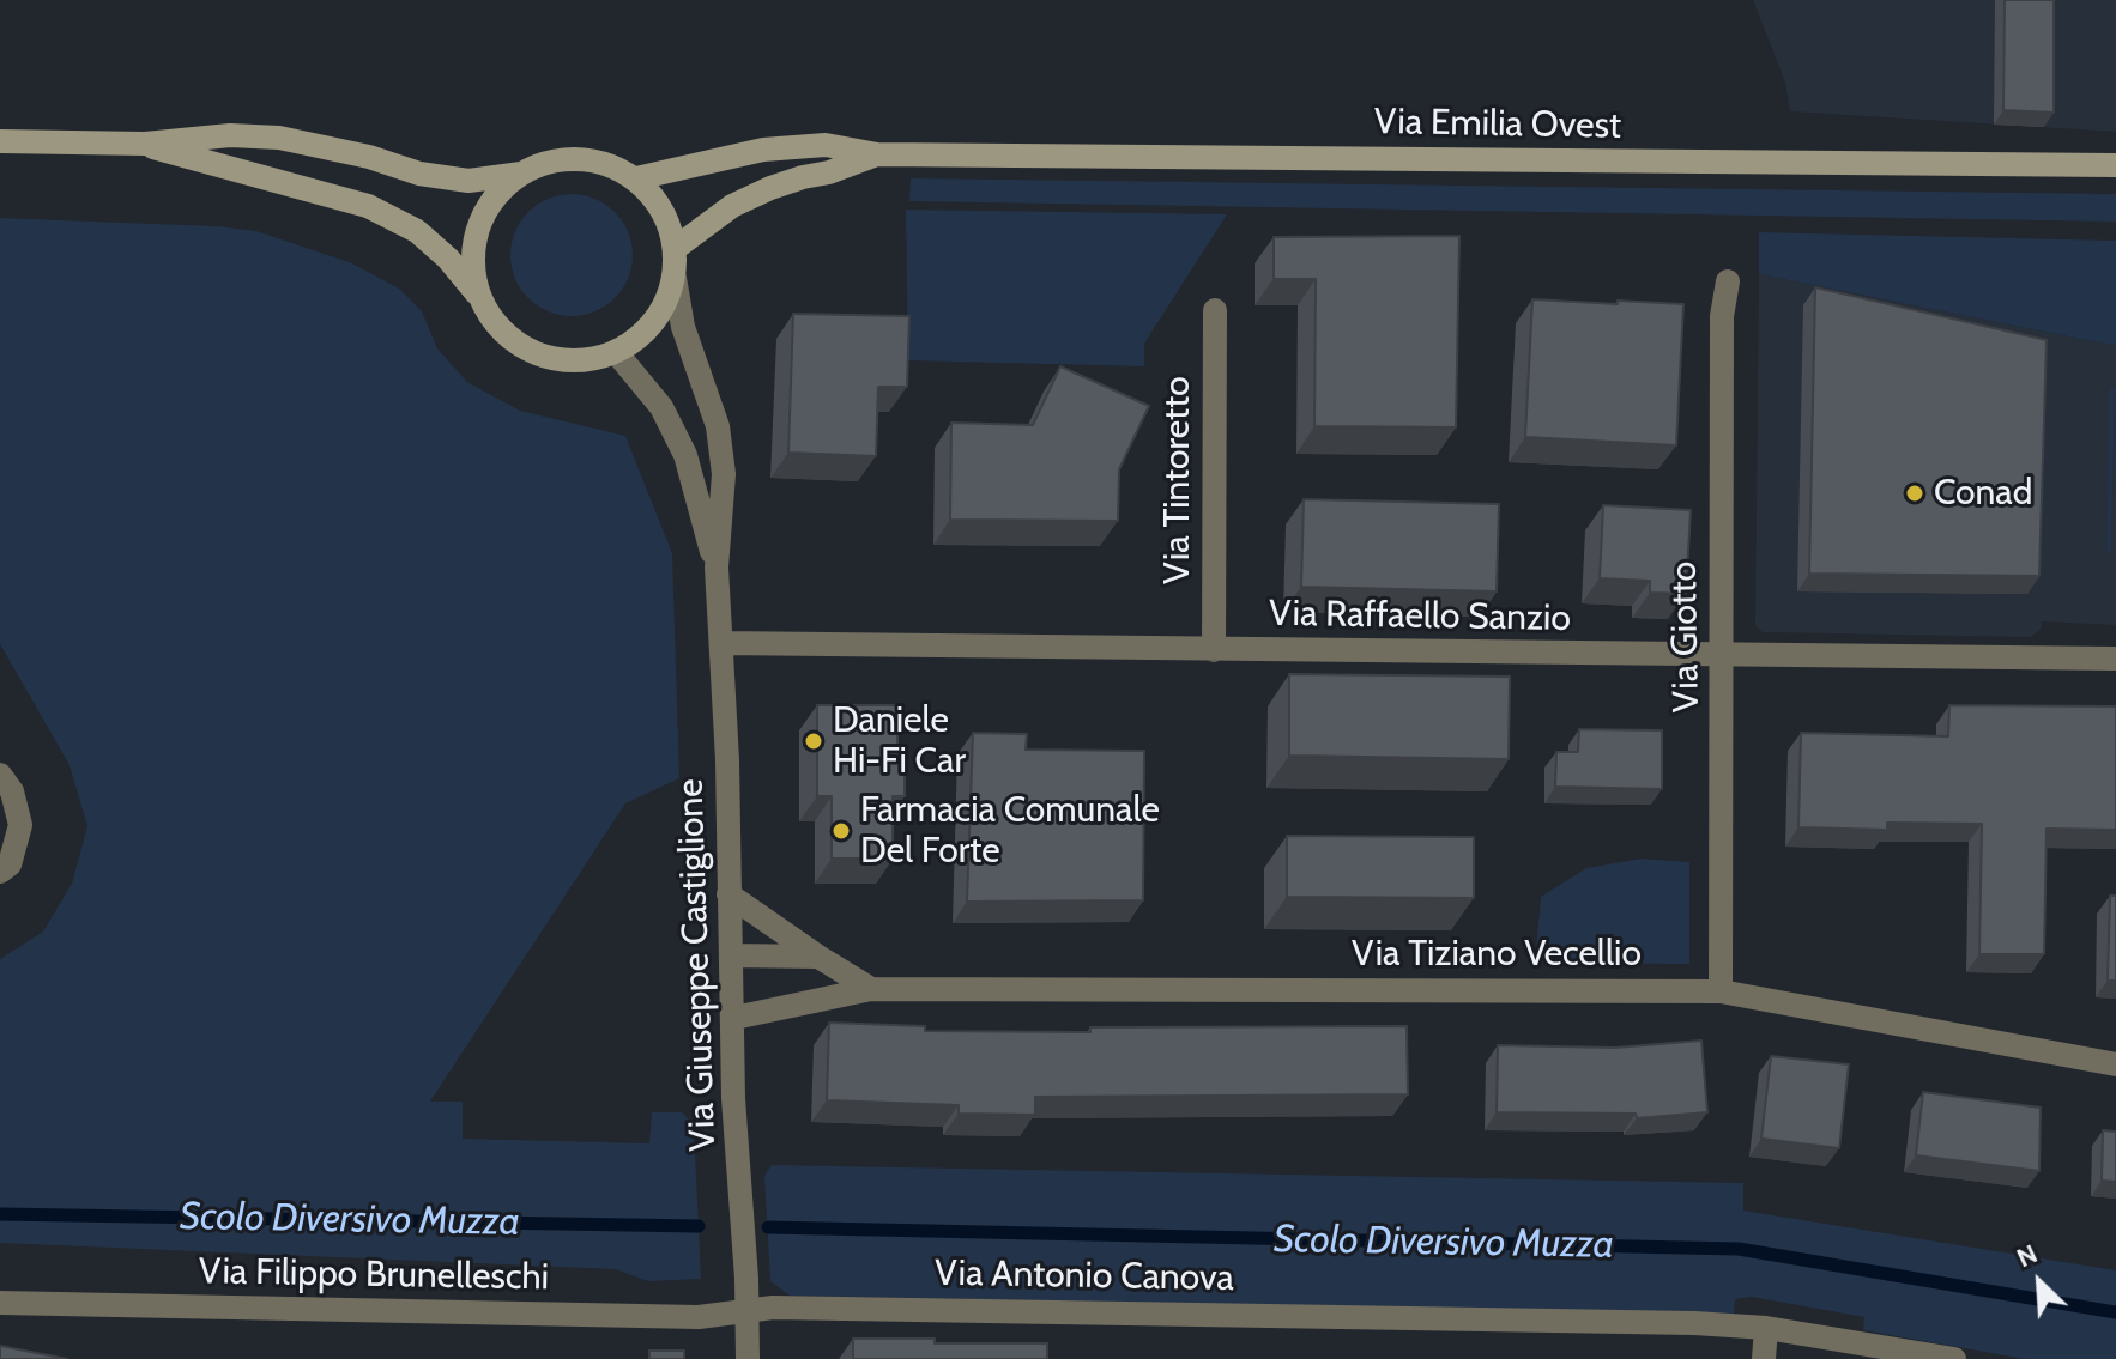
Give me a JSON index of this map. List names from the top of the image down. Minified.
{"streets":{"main road":["Via Emilia Ovest"],"street":["Via Tintoretto","Via Raffaello Sanzio","Via Giotto","Via Tiziano Vecellio","Via Giuseppe Castiglione","Via Filippo Brunelleschi","Via Antonio Canova"]},"crossings":[["Via Emilia Ovest","Via Giuseppe Castiglione"],["Via Tintoretto","Via Raffaello Sanzio"],["Via Raffaello Sanzio","Via Giotto"],["Via Raffaello Sanzio","Via Giuseppe Castiglione"],["Via Giotto","Via Tiziano Vecellio"],["Via Tiziano Vecellio","Via Giuseppe Castiglione"],["Via Giuseppe Castiglione","Via Filippo Brunelleschi"],["Via Giuseppe Castiglione","Via Antonio Canova"],["Via Filippo Brunelleschi","Via Antonio Canova"]],"water":["Scolo Diversivo Muzza"],"places":["Conad","Daniele Hi-Fi Car","Farmacia Comunale Del Forte"],"north":"top left"}
